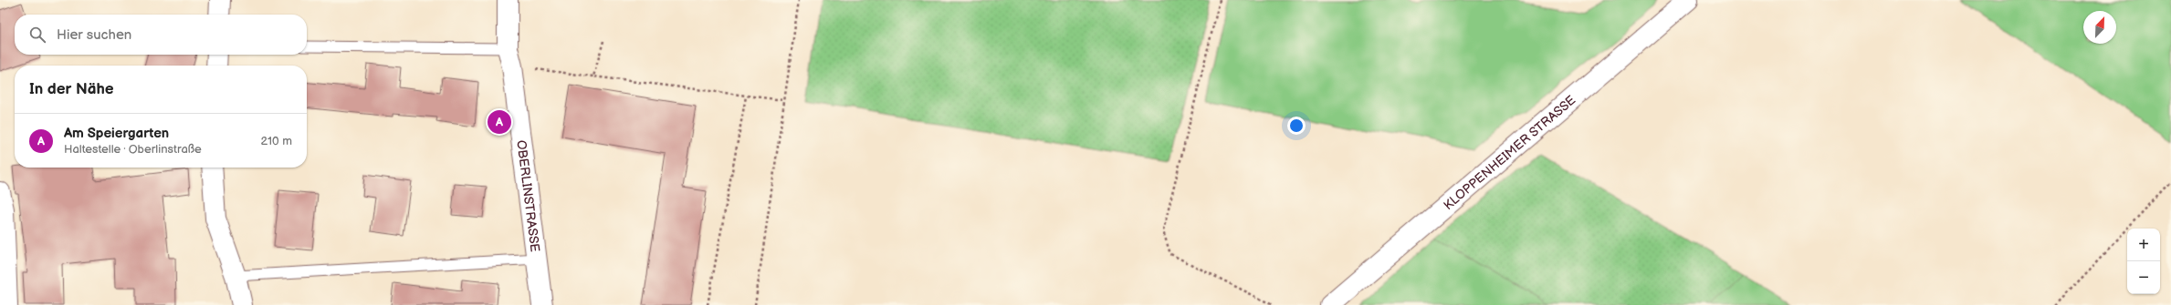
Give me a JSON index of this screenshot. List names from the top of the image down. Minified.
{"streets":{"street":["KLOPPENHEIMER STRASSE","OBERLINSTRASSE"]},"north":"top right","page":{"search":"Hier suchen","heading":"In der Nähe","pins":"A","list":[{"mark":"A","name":"Am Speiergarten","note":"Haltestelle · Oberlinstraße","value":"210 m"}],"map_buttons":["+","−"]}}
